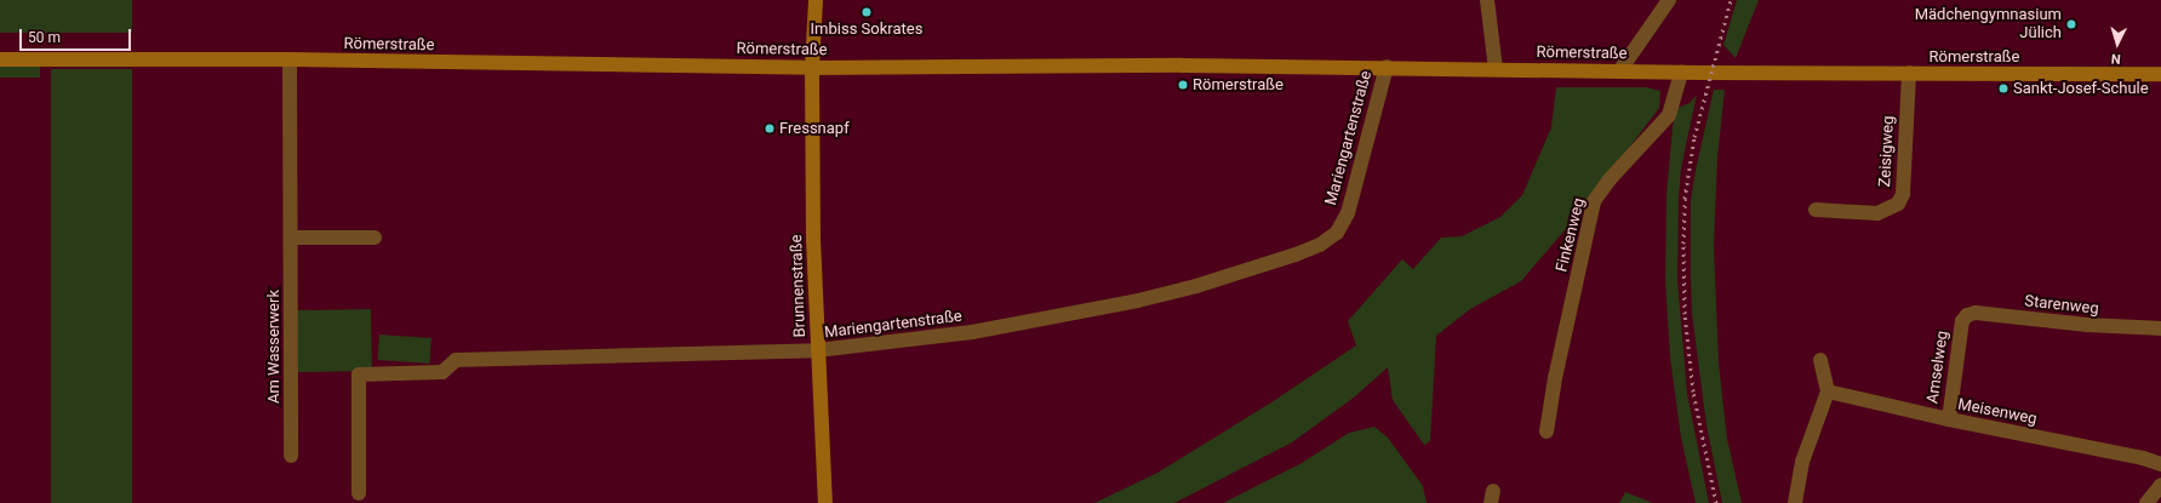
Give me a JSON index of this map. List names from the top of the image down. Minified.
{"streets":{"main road":["Römerstraße","Brunnenstraße"],"street":["Mariengartenstraße","Zeisigweg","Finkenweg","Starenweg","Am Wasserwerk","Amselweg","Meisenweg"]},"crossings":[["Römerstraße","Mariengartenstraße"],["Römerstraße","Zeisigweg"],["Römerstraße","Finkenweg"],["Römerstraße","Brunnenstraße"],["Römerstraße","Am Wasserwerk"],["Mariengartenstraße","Brunnenstraße"],["Starenweg","Amselweg"],["Amselweg","Meisenweg"]],"places":["Imbiss Sokrates","Mädchengymnasium Jülich","Römerstraße","Sankt-Josef-Schule","Fressnapf"],"scale_bar":"50 m","north":"bottom"}
